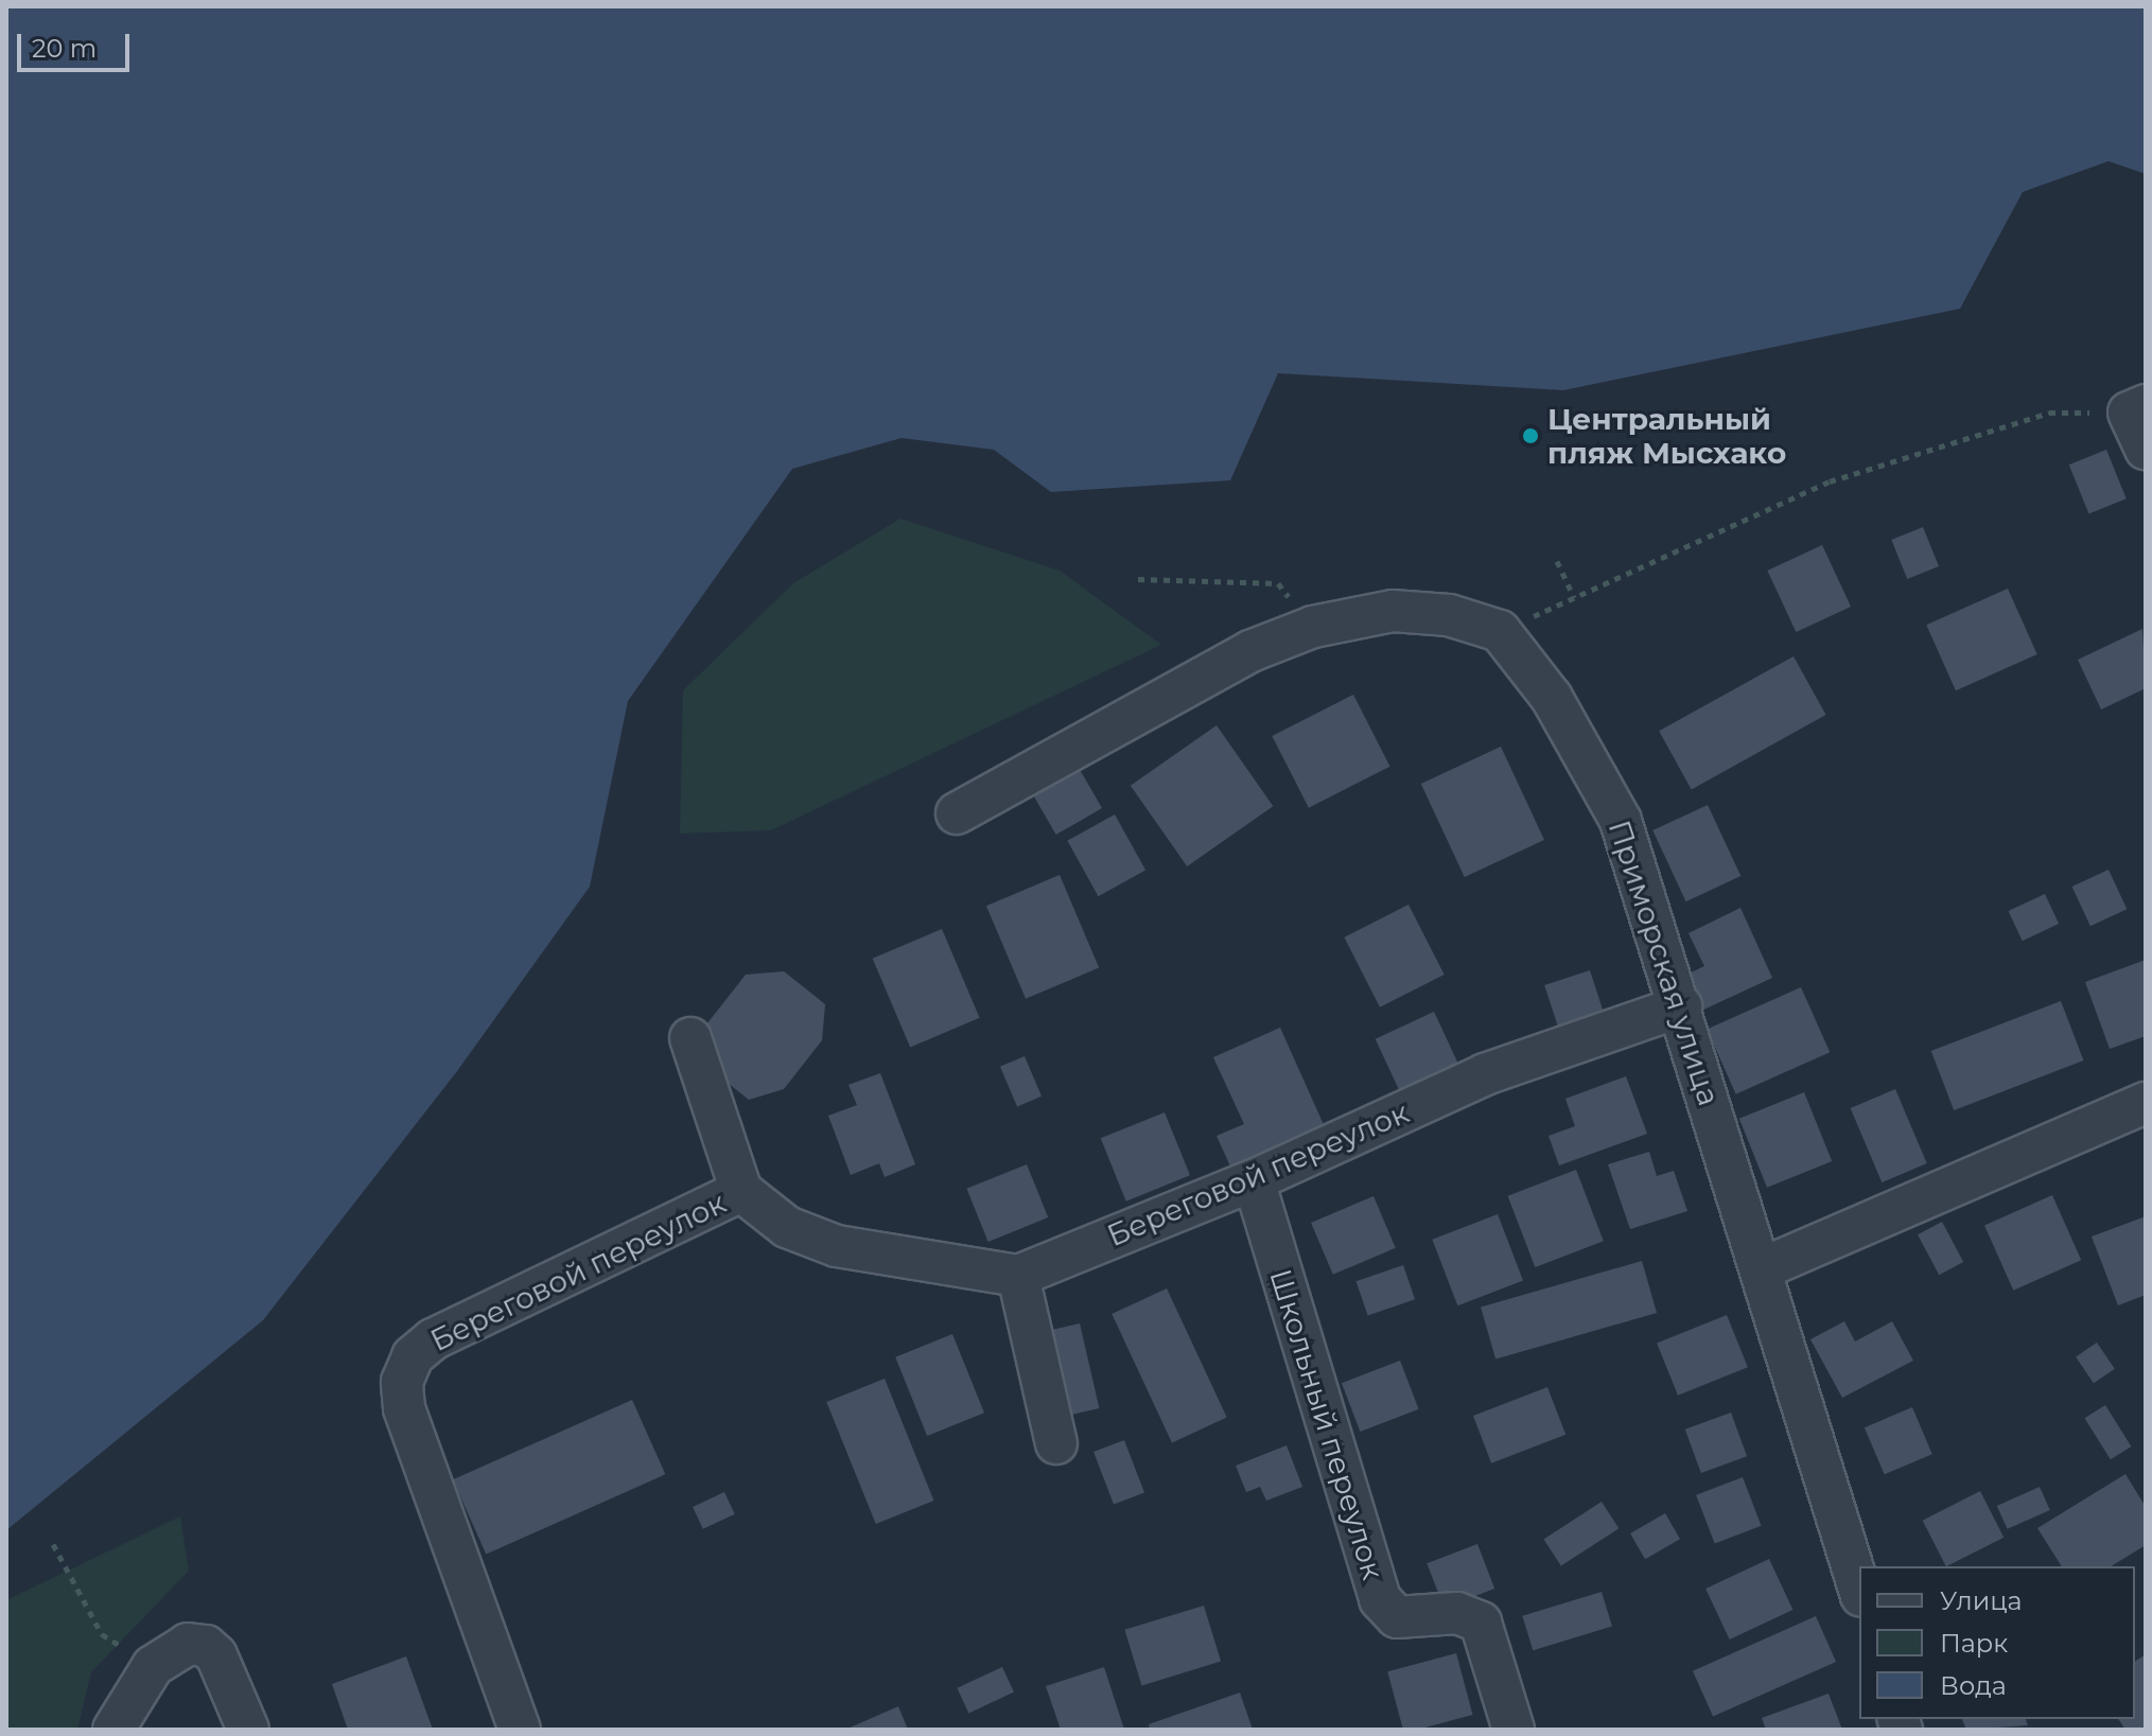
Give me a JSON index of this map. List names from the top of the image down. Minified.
{"streets":{"street":["Приморская улица","Береговой переулок","Школьный переулок"]},"crossings":[["Приморская улица","Береговой переулок"],["Береговой переулок","Школьный переулок"]],"places":["Центральный пляж Мысхако"],"legend":["Улица","Парк","Вода"],"scale_bar":"20 m"}
